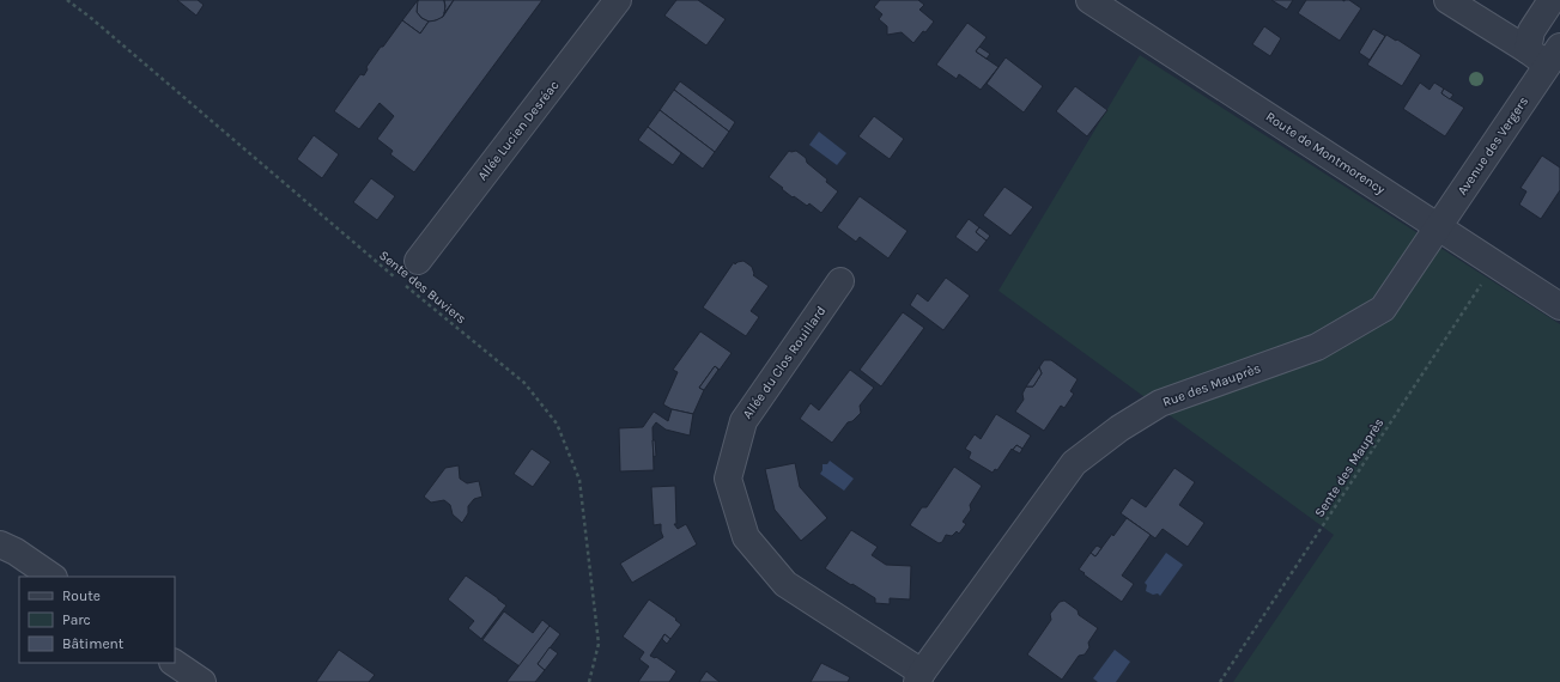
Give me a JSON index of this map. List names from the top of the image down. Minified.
{"streets":{"street":["Allée Lucien Desréac","Avenue des Vergers","Route de Montmorency","Allée du Clos Rouillard","Rue des Mauprès"],"path":["Sente des Buviers","Sente des Mauprès"]},"crossings":[["Avenue des Vergers","Route de Montmorency"],["Avenue des Vergers","Rue des Mauprès"],["Route de Montmorency","Rue des Mauprès"],["Route de Montmorency","Sente des Mauprès"],["Allée du Clos Rouillard","Rue des Mauprès"]],"legend":["Route","Parc","Bâtiment"]}
